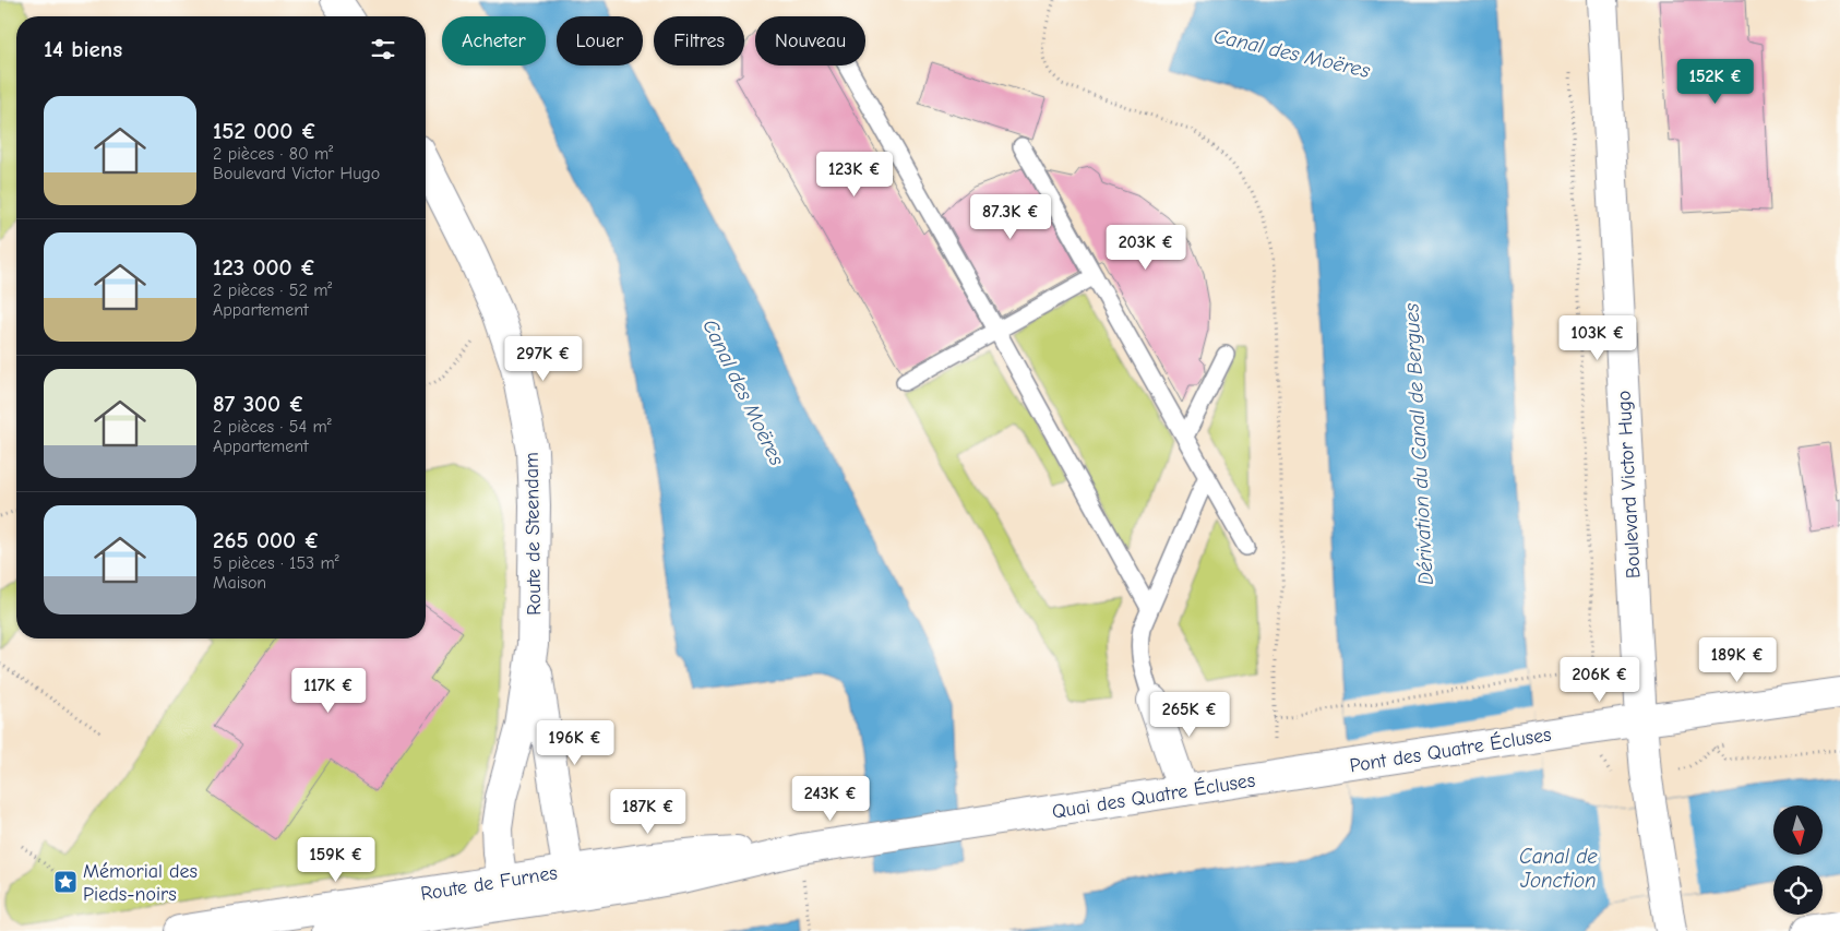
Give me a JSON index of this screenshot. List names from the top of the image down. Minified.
{"streets":{"main road":["Boulevard Victor Hugo","Route de Steendam","Pont des Quatre Écluses","Quai des Quatre Écluses","Route de Furnes"]},"crossings":[["Boulevard Victor Hugo","Pont des Quatre Écluses"],["Route de Steendam","Route de Furnes"],["Pont des Quatre Écluses","Quai des Quatre Écluses"],["Quai des Quatre Écluses","Route de Furnes"]],"water":["Canal des Moëres","Dérivation du Canal de Bergues","Canal de Jonction"],"places":{"place":["Mémorial des Pieds-noirs"]},"north":"bottom","page":{"chip":["Acheter","Louer","Filtres","Nouveau"],"heading":"14 biens","price":["152K €","123K €","87.3K €","203K €","103K €","297K €","189K €","206K €","117K €","265K €","196K €","243K €","187K €","159K €"],"list":[{"name":"152 000 €","note":"2 pièces · 80 m² · Boulevard Victor Hugo"},{"name":"123 000 €","note":"2 pièces · 52 m² · Appartement"},{"name":"87 300 €","note":"2 pièces · 54 m² · Appartement"},{"name":"265 000 €","note":"5 pièces · 153 m² · Maison"}]}}
